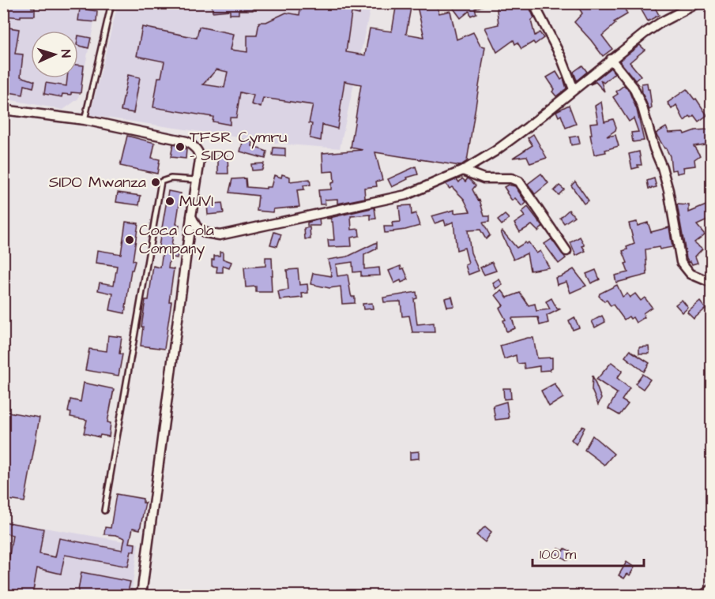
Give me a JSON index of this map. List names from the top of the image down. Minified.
{"places":["TFSR Cymru - SIDO","SIDO Mwanza","MUVI","Coca Cola Company"],"scale_bar":"100 m","north":"right"}
